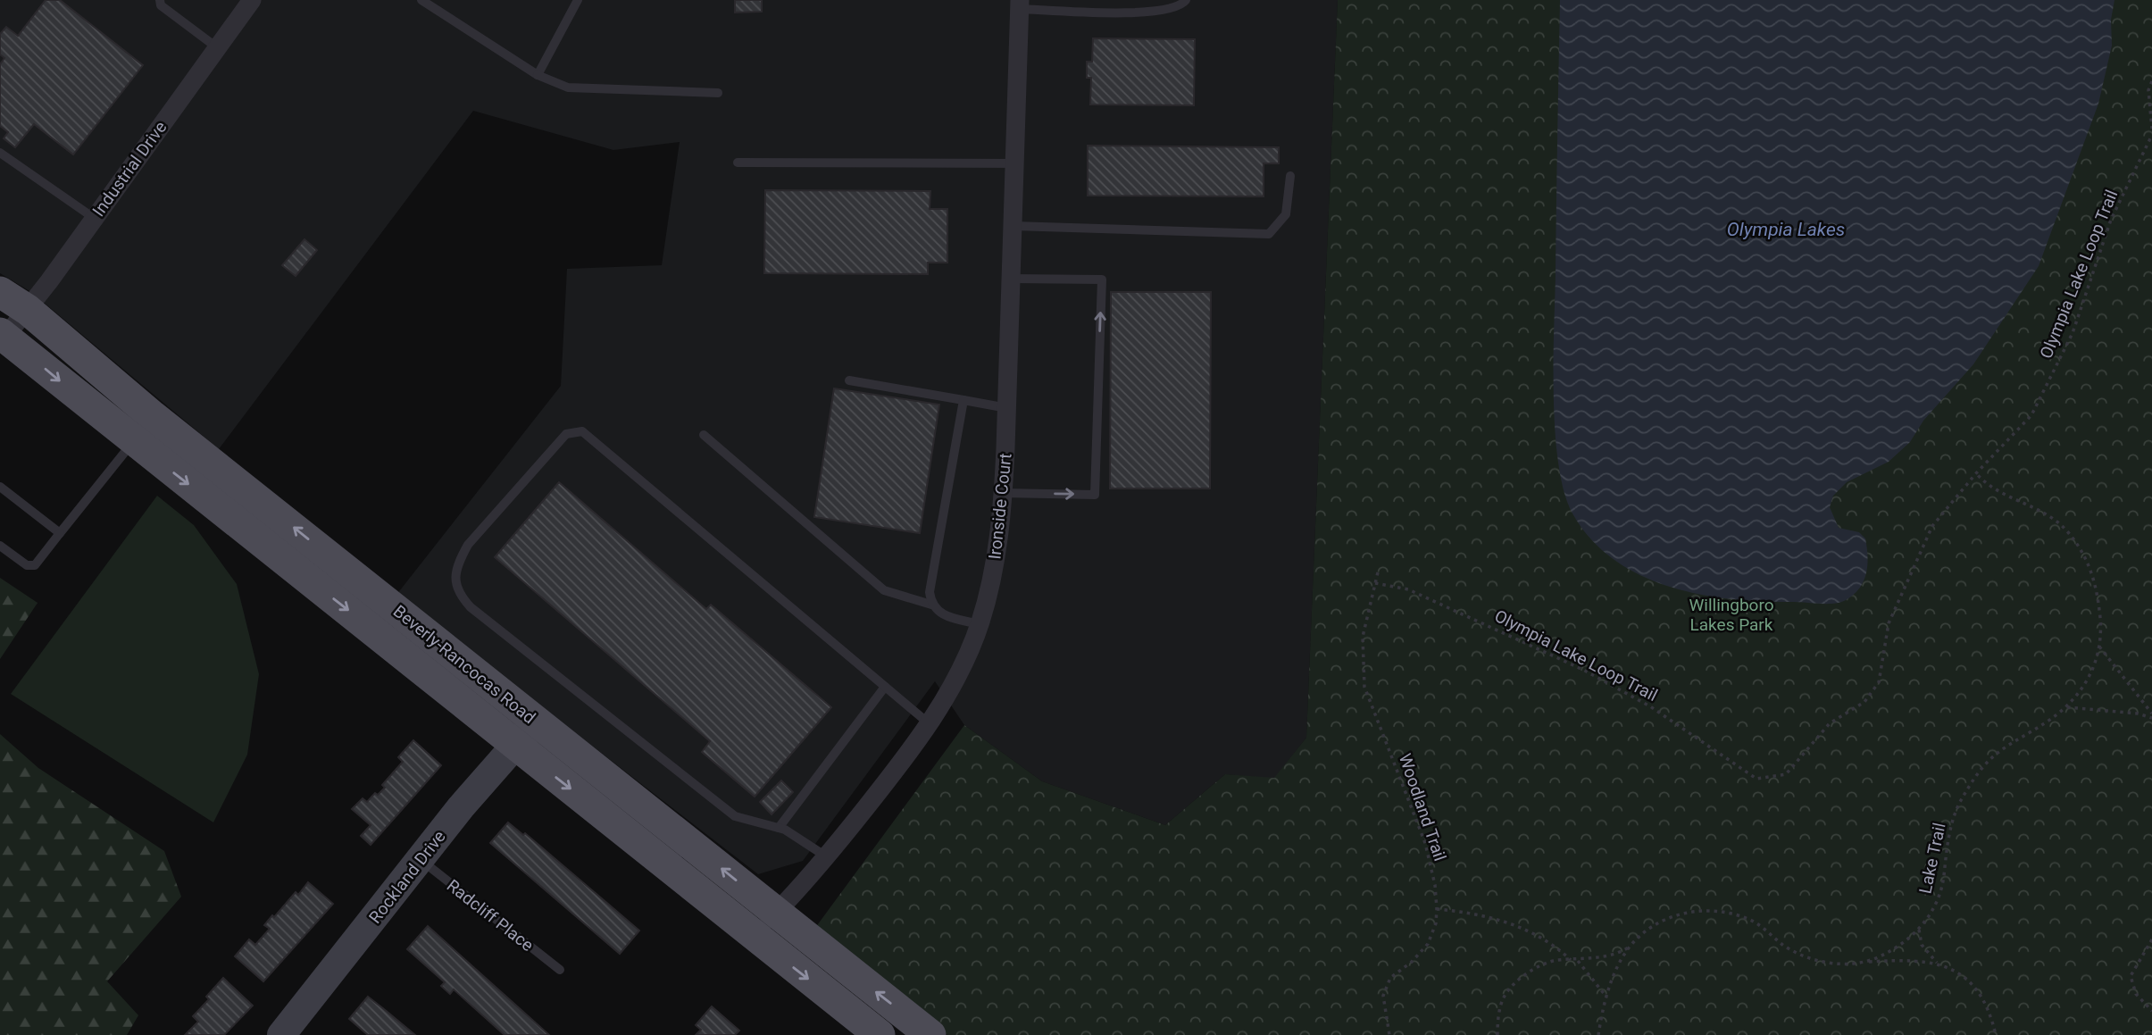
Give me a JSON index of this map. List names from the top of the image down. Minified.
{"streets":{"main road":["Beverly-Rancocas Road"],"street":["Industrial Drive","Ironside Court","Rockland Drive"],"lane":["Radcliff Place"],"path":["Olympia Lake Loop Trail","Woodland Trail","Lake Trail"]},"crossings":[["Industrial Drive","Beverly-Rancocas Road"],["Olympia Lake Loop Trail","Woodland Trail"],["Olympia Lake Loop Trail","Lake Trail"],["Ironside Court","Beverly-Rancocas Road"],["Beverly-Rancocas Road","Rockland Drive"],["Rockland Drive","Radcliff Place"]],"water":["Olympia Lakes"],"parks":["Willingboro Lakes Park"]}
